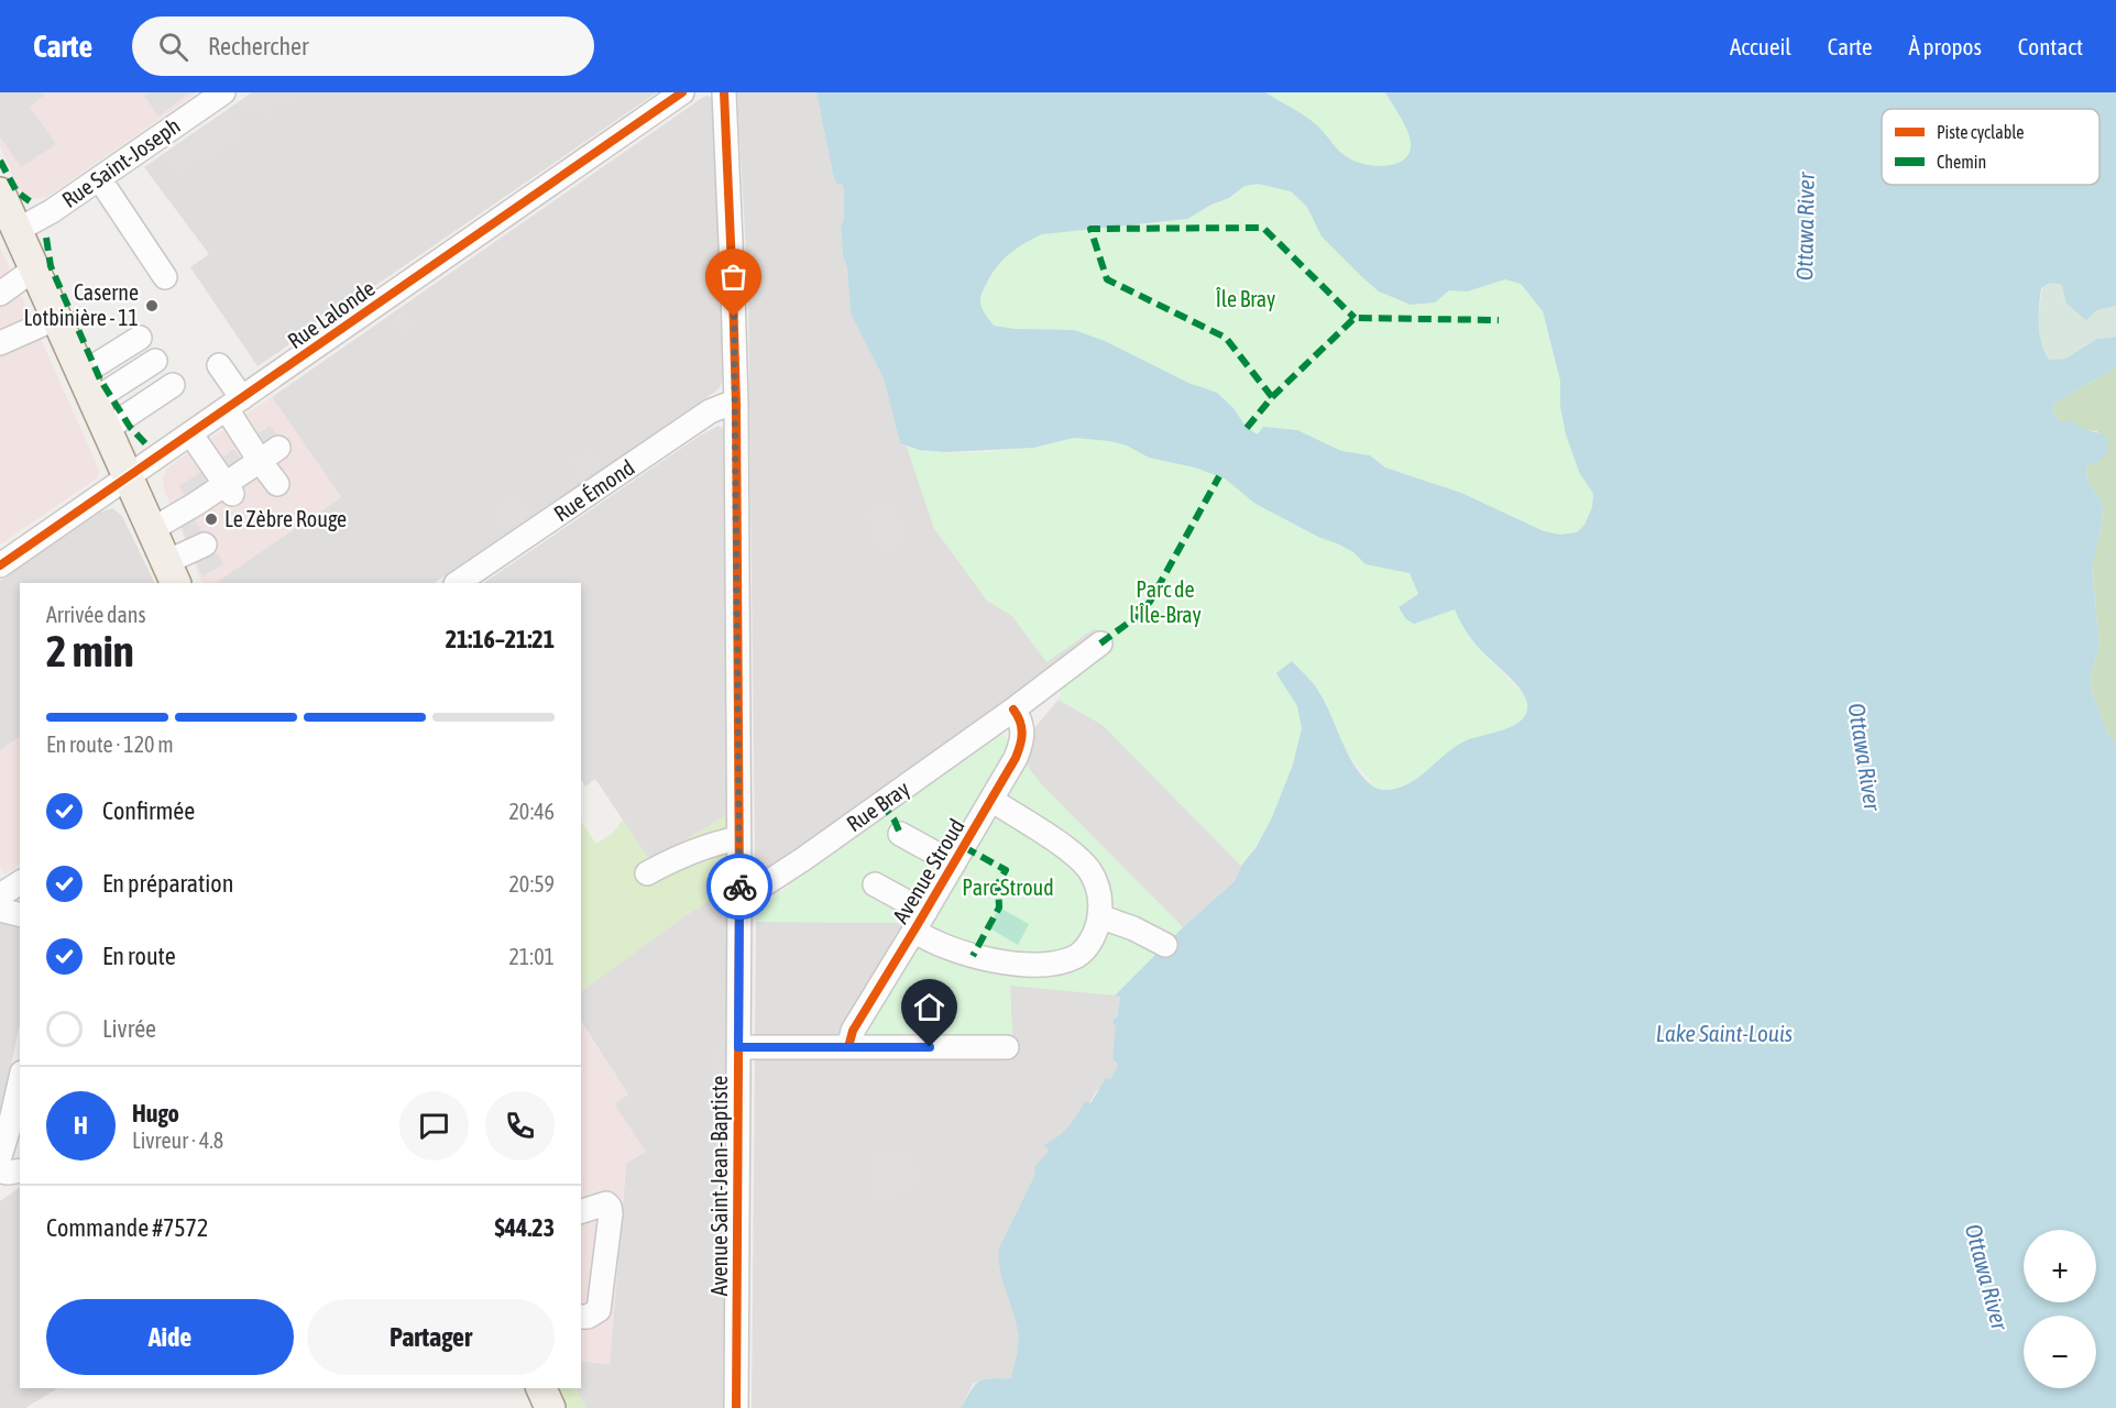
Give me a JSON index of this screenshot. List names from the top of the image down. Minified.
{"streets":{"street":["Rue Saint-Joseph","Rue Lalonde","Rue Émond","Rue Bray","Avenue Stroud","Avenue Saint-Jean-Baptiste"]},"crossings":[["Rue Émond","Avenue Saint-Jean-Baptiste"],["Rue Bray","Avenue Stroud"],["Rue Bray","Avenue Saint-Jean-Baptiste"]],"water":["Ottawa River","Lake Saint-Louis"],"parks":["Île Bray","Parc de l'Île-Bray","Parc Stroud"],"places":["Caserne Lotbinière - 11","Le Zèbre Rouge"],"legend":["Piste cyclable","Chemin"],"page":{"header":"Carte","search":"Rechercher","nav":["Accueil","Carte","À propos","Contact"],"heading":["2 min","Arrivée dans","21:16–21:21"],"panel":["Hugo","Livreur · 4.8","Commande #7572","$44.23"],"bar":"En route · 120 m","list":[["Confirmée","20:46"],["En préparation","20:59"],["En route","21:01"],"Livrée"],"round":"H","map_buttons":["+","−"],"buttons":["Aide","Partager"]}}
